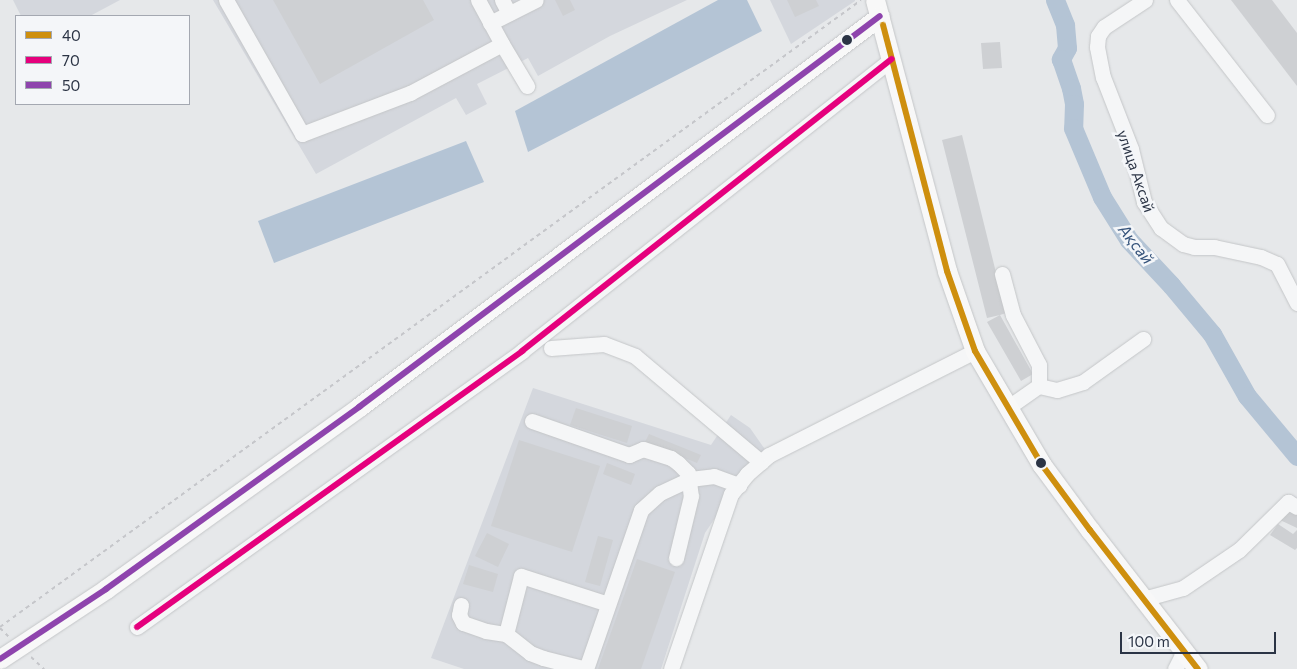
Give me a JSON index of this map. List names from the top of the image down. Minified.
{"streets":{"street":["улица Аксай"]},"water":["Ақсай"],"lines":["transit line 50","transit line 40","transit line 70"],"legend":["40","70","50"],"scale_bar":"100 m"}
